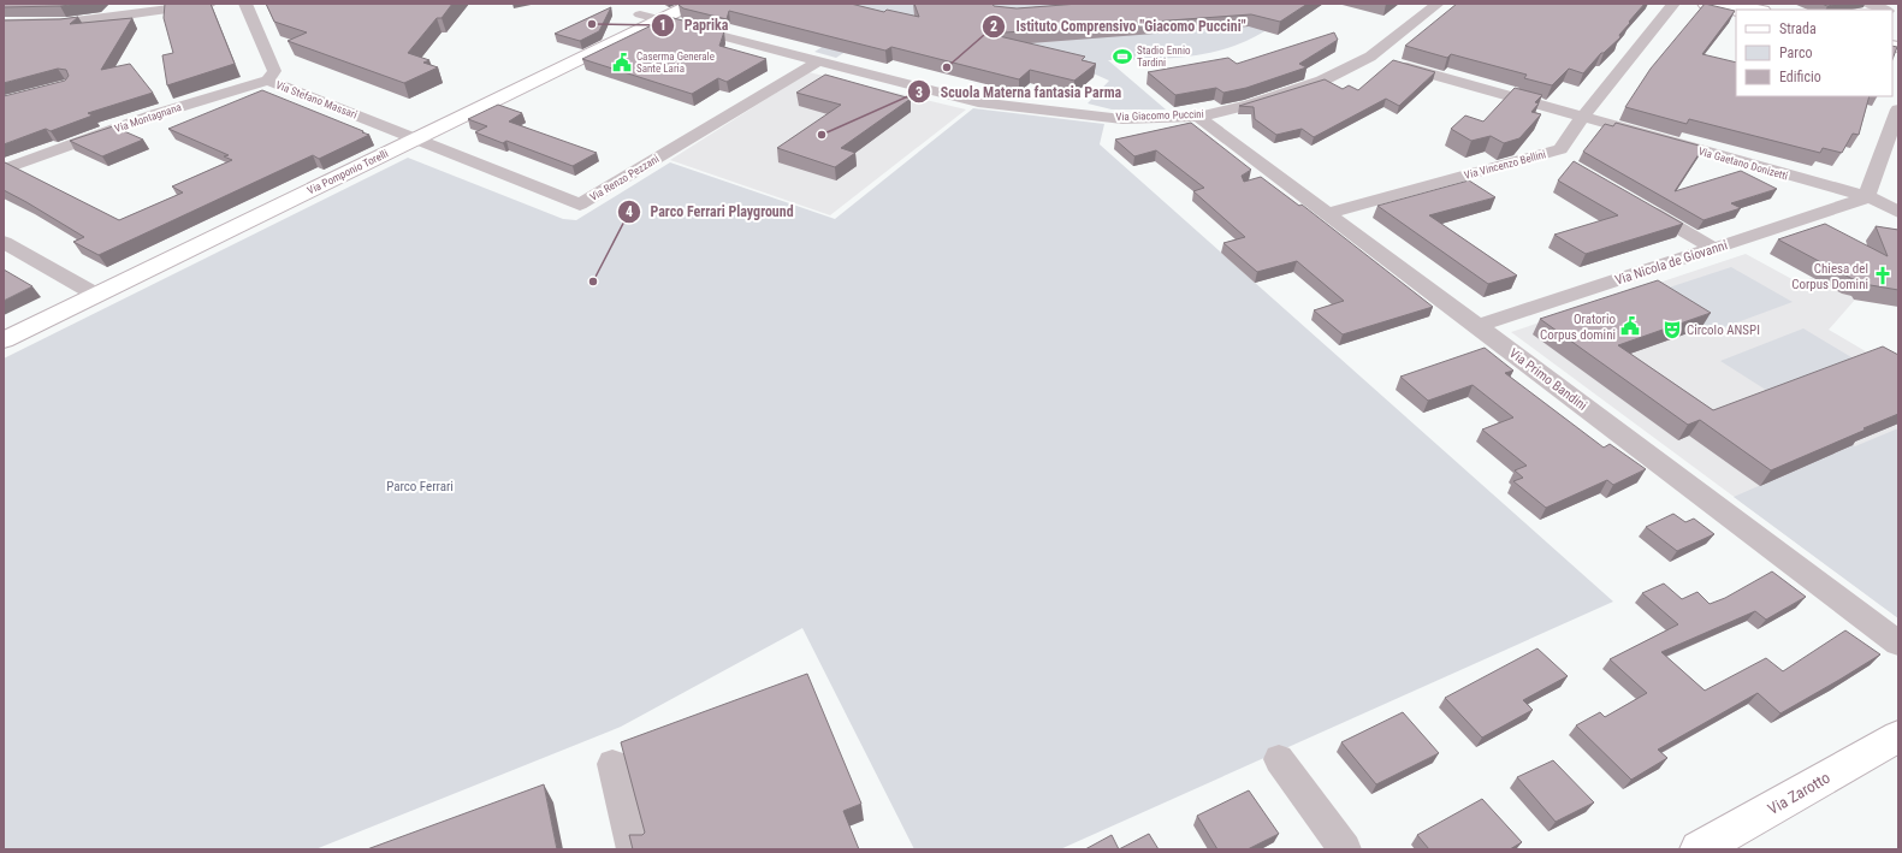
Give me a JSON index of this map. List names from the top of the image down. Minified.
{"streets":{"main road":["Via Pomponio Torelli","Via Zarotto"],"street":["Via Stefano Massari","Via Giacomo Puccini","Via Montagnana","Via Gaetano Donizetti","Via Vincenzo Bellini","Via Renzo Pezzani","Via Nicola de Giovanni","Via Primo Bandini"]},"crossings":[["Via Stefano Massari","Via Montagnana"],["Via Stefano Massari","Via Pomponio Torelli"],["Via Stefano Massari","Via Renzo Pezzani"],["Via Giacomo Puccini","Via Gaetano Donizetti"],["Via Giacomo Puccini","Via Pomponio Torelli"],["Via Giacomo Puccini","Via Renzo Pezzani"],["Via Giacomo Puccini","Via Primo Bandini"],["Via Gaetano Donizetti","Via Vincenzo Bellini"],["Via Gaetano Donizetti","Via Nicola de Giovanni"],["Via Vincenzo Bellini","Via Primo Bandini"],["Via Pomponio Torelli","Via Renzo Pezzani"],["Via Nicola de Giovanni","Via Primo Bandini"]],"parks":["Parco Ferrari"],"places":{"other":["Paprika","Istituto Comprensivo \"Giacomo Puccini\"","Scuola Materna fantasia Parma","Parco Ferrari Playground"],"sports":["Stadio Ennio Tardini"],"public building":["Caserma Generale Sante Laria","Oratorio Corpus domini"],"church":["Chiesa del Corpus Domini"],"theatre":["Circolo ANSPI"]},"legend":["Strada","Parco","Edificio"]}
